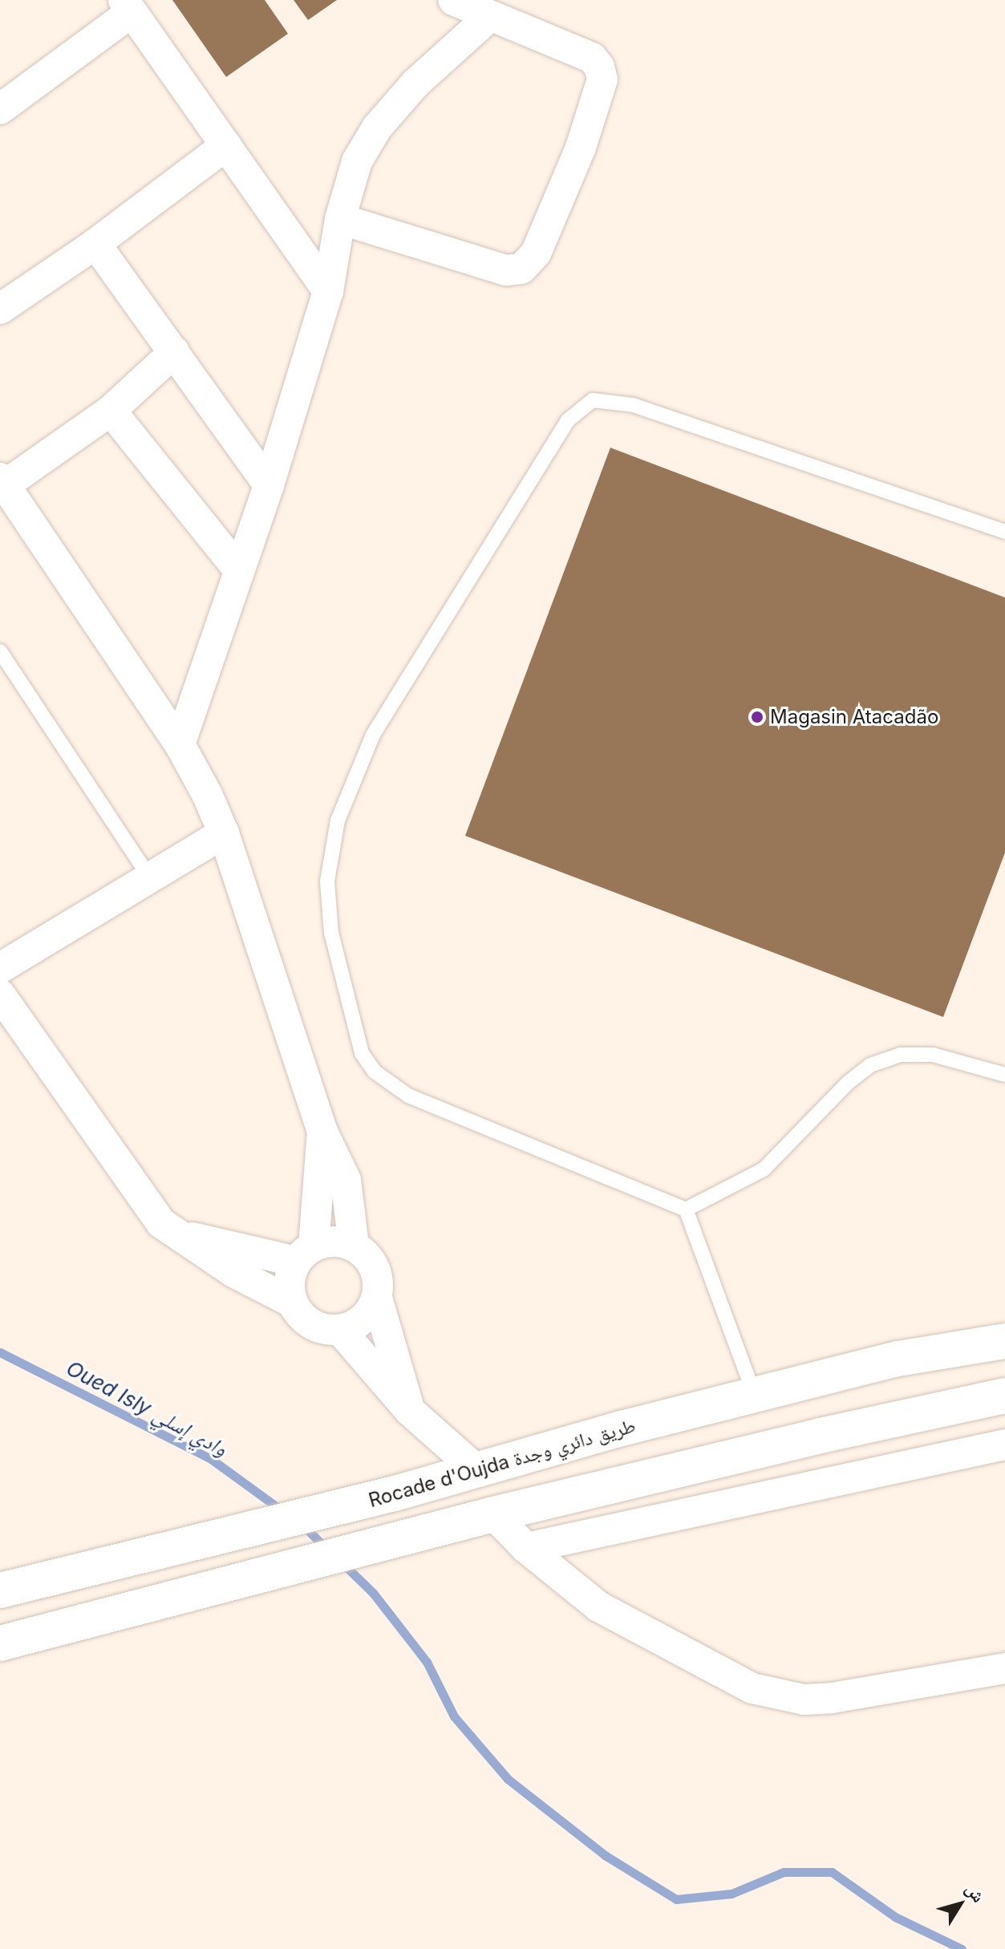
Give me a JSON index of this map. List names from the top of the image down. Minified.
{"streets":{"highway":["Rocade d'Oujda طريق دائري وجدة"]},"water":["Oued Isly وادي إسلي"],"places":["Magasin Atacadão"],"north":"top right"}
